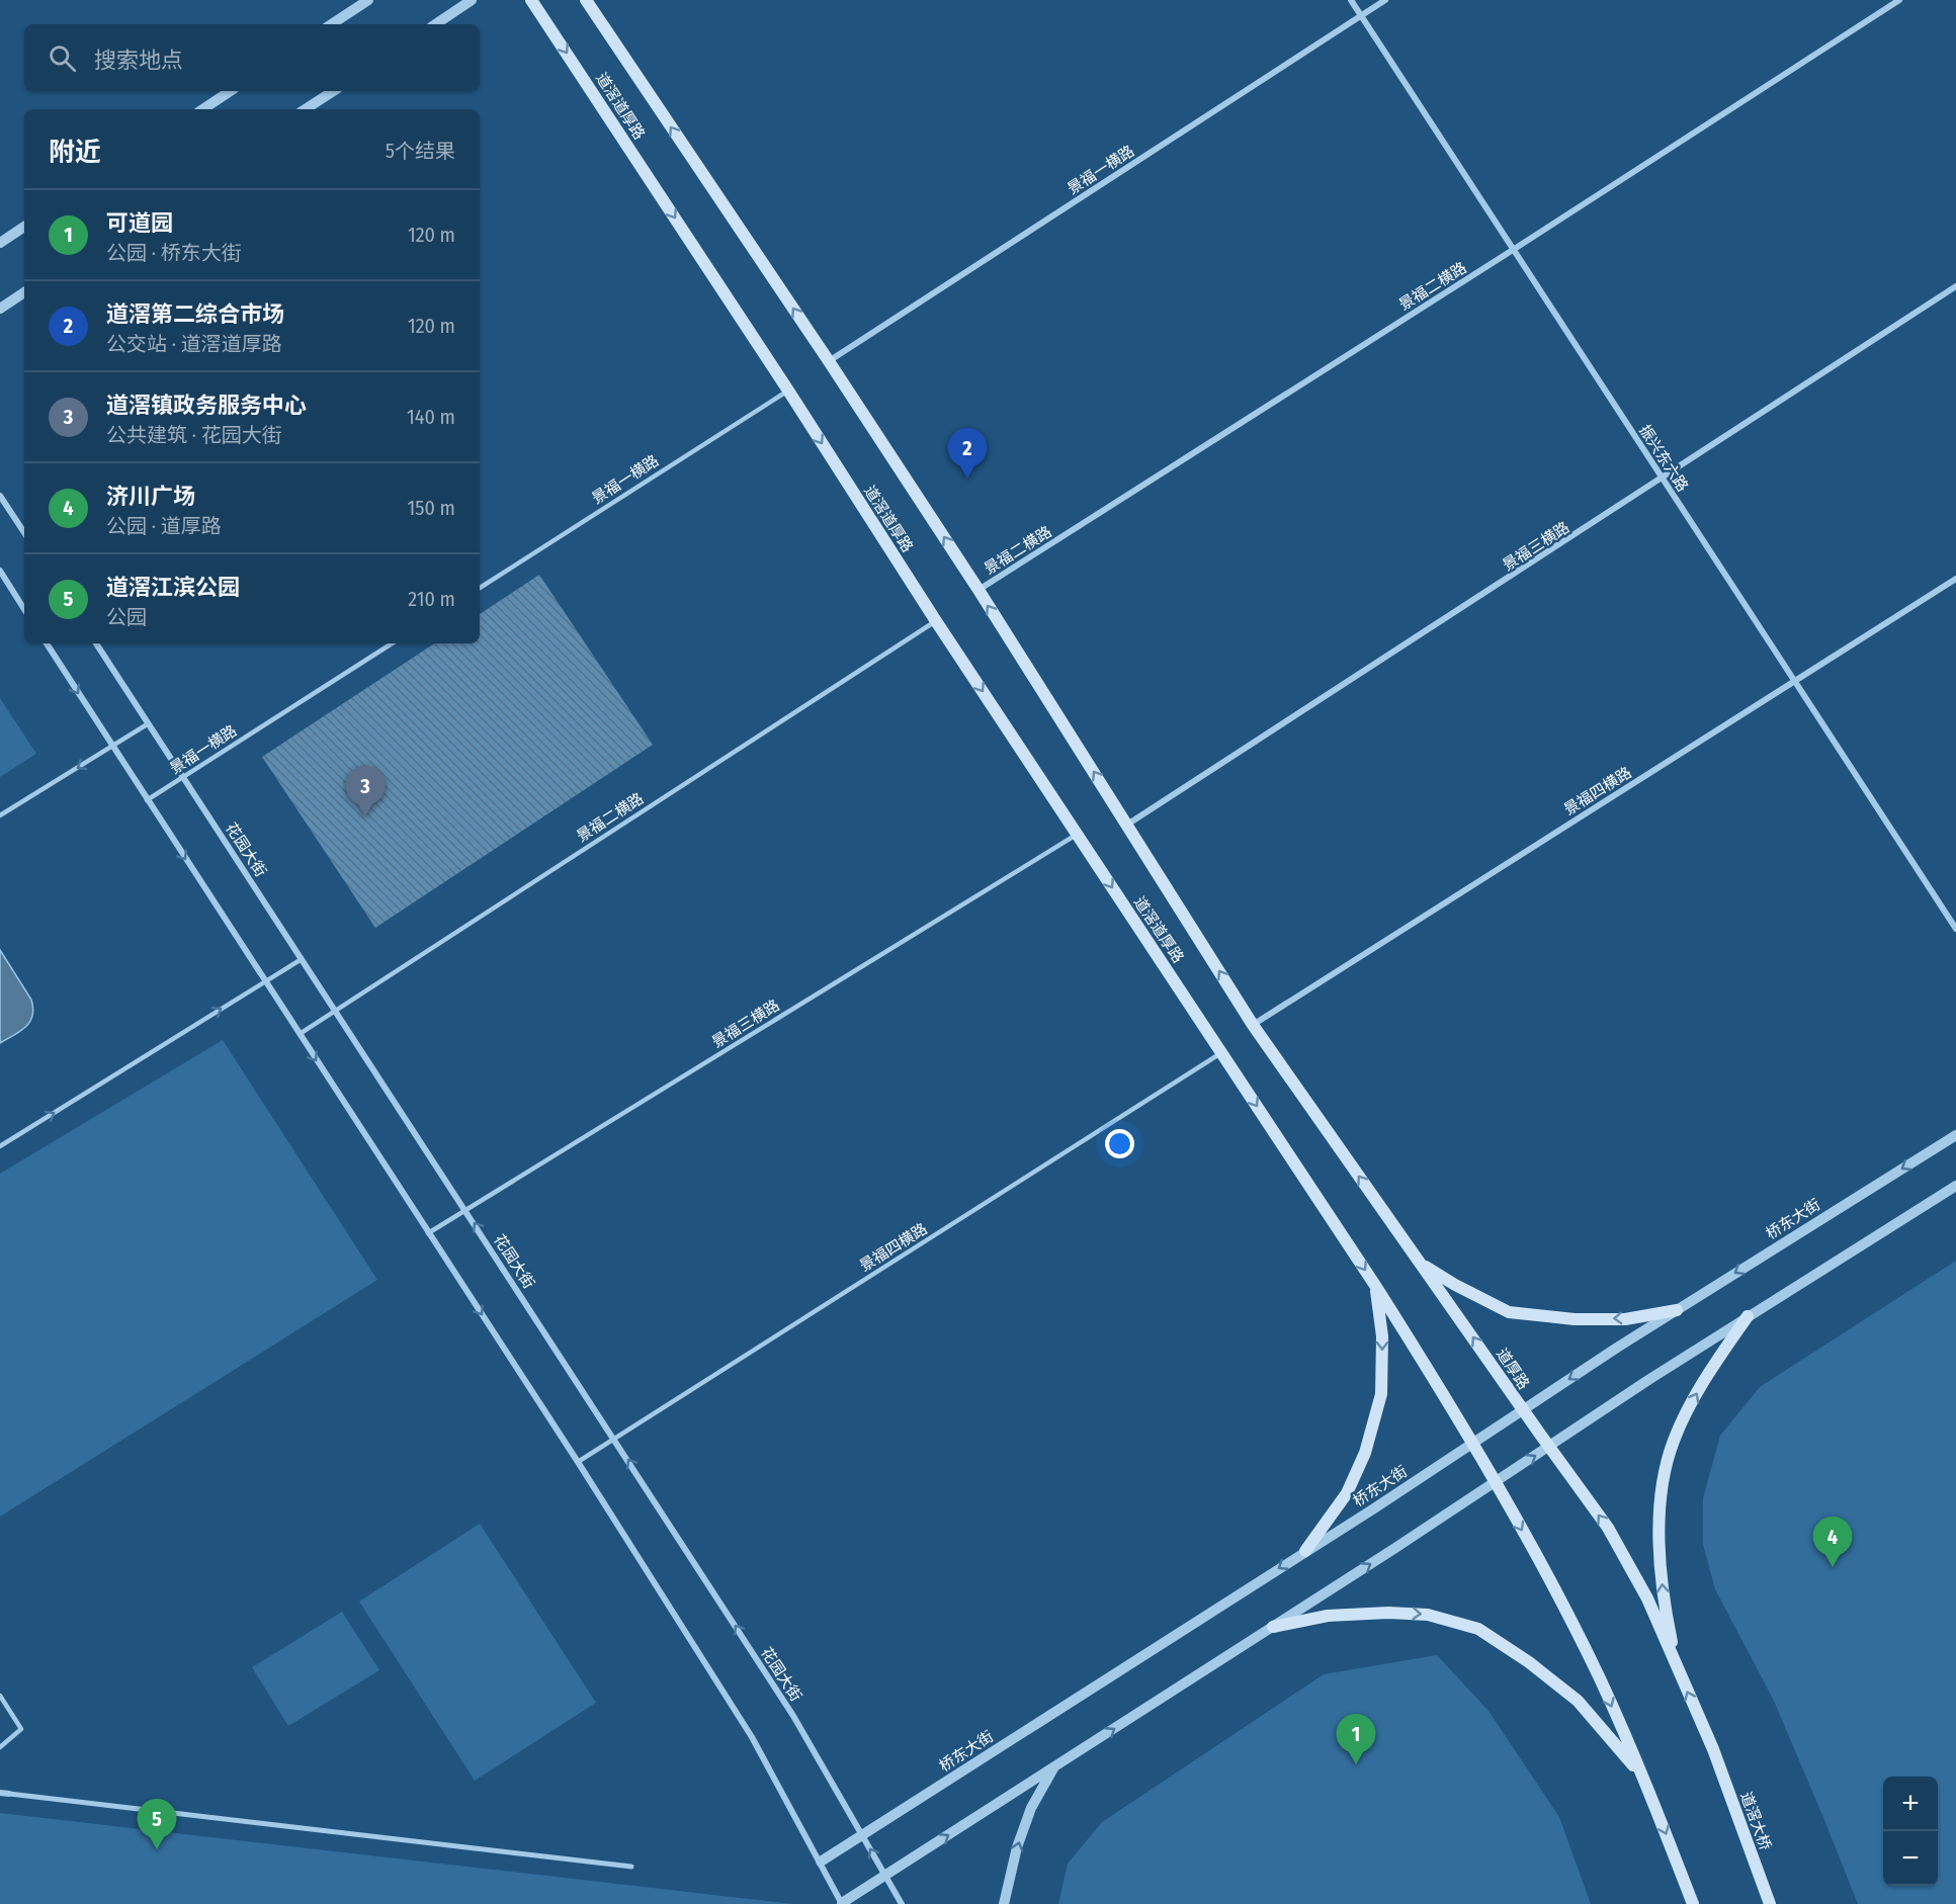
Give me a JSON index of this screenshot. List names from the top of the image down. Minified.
{"streets":{"main road":["道滘道厚路","道厚路","道滘大桥"],"street":["景福一横路","景福二横路","振兴东六路","景福三横路","景福四横路","花园大街","桥东大街"]},"crossings":[["道滘道厚路","景福一横路"],["道滘道厚路","景福二横路"],["道滘道厚路","景福三横路"],["道滘道厚路","景福四横路"],["道滘道厚路","道厚路"],["景福一横路","振兴东六路"],["景福一横路","花园大街"],["景福二横路","振兴东六路"],["景福二横路","花园大街"],["振兴东六路","景福三横路"],["振兴东六路","景福四横路"],["景福三横路","花园大街"],["景福四横路","花园大街"],["景福四横路","道厚路"],["花园大街","桥东大街"],["桥东大街","道厚路"],["道厚路","道滘大桥"]],"page":{"search":"搜索地点","heading":["附近","5个结果"],"list":[{"mark":"1","name":"可道园","note":"公园 · 桥东大街","value":"120 m"},{"mark":"2","name":"道滘第二综合市场","note":"公交站 · 道滘道厚路","value":"120 m"},{"mark":"3","name":"道滘镇政务服务中心","note":"公共建筑 · 花园大街","value":"140 m"},{"mark":"4","name":"济川广场","note":"公园 · 道厚路","value":"150 m"},{"mark":"5","name":"道滘江滨公园","note":"公园","value":"210 m"}],"pins":["2","3","4","1","5"],"map_buttons":["+","−"]}}
